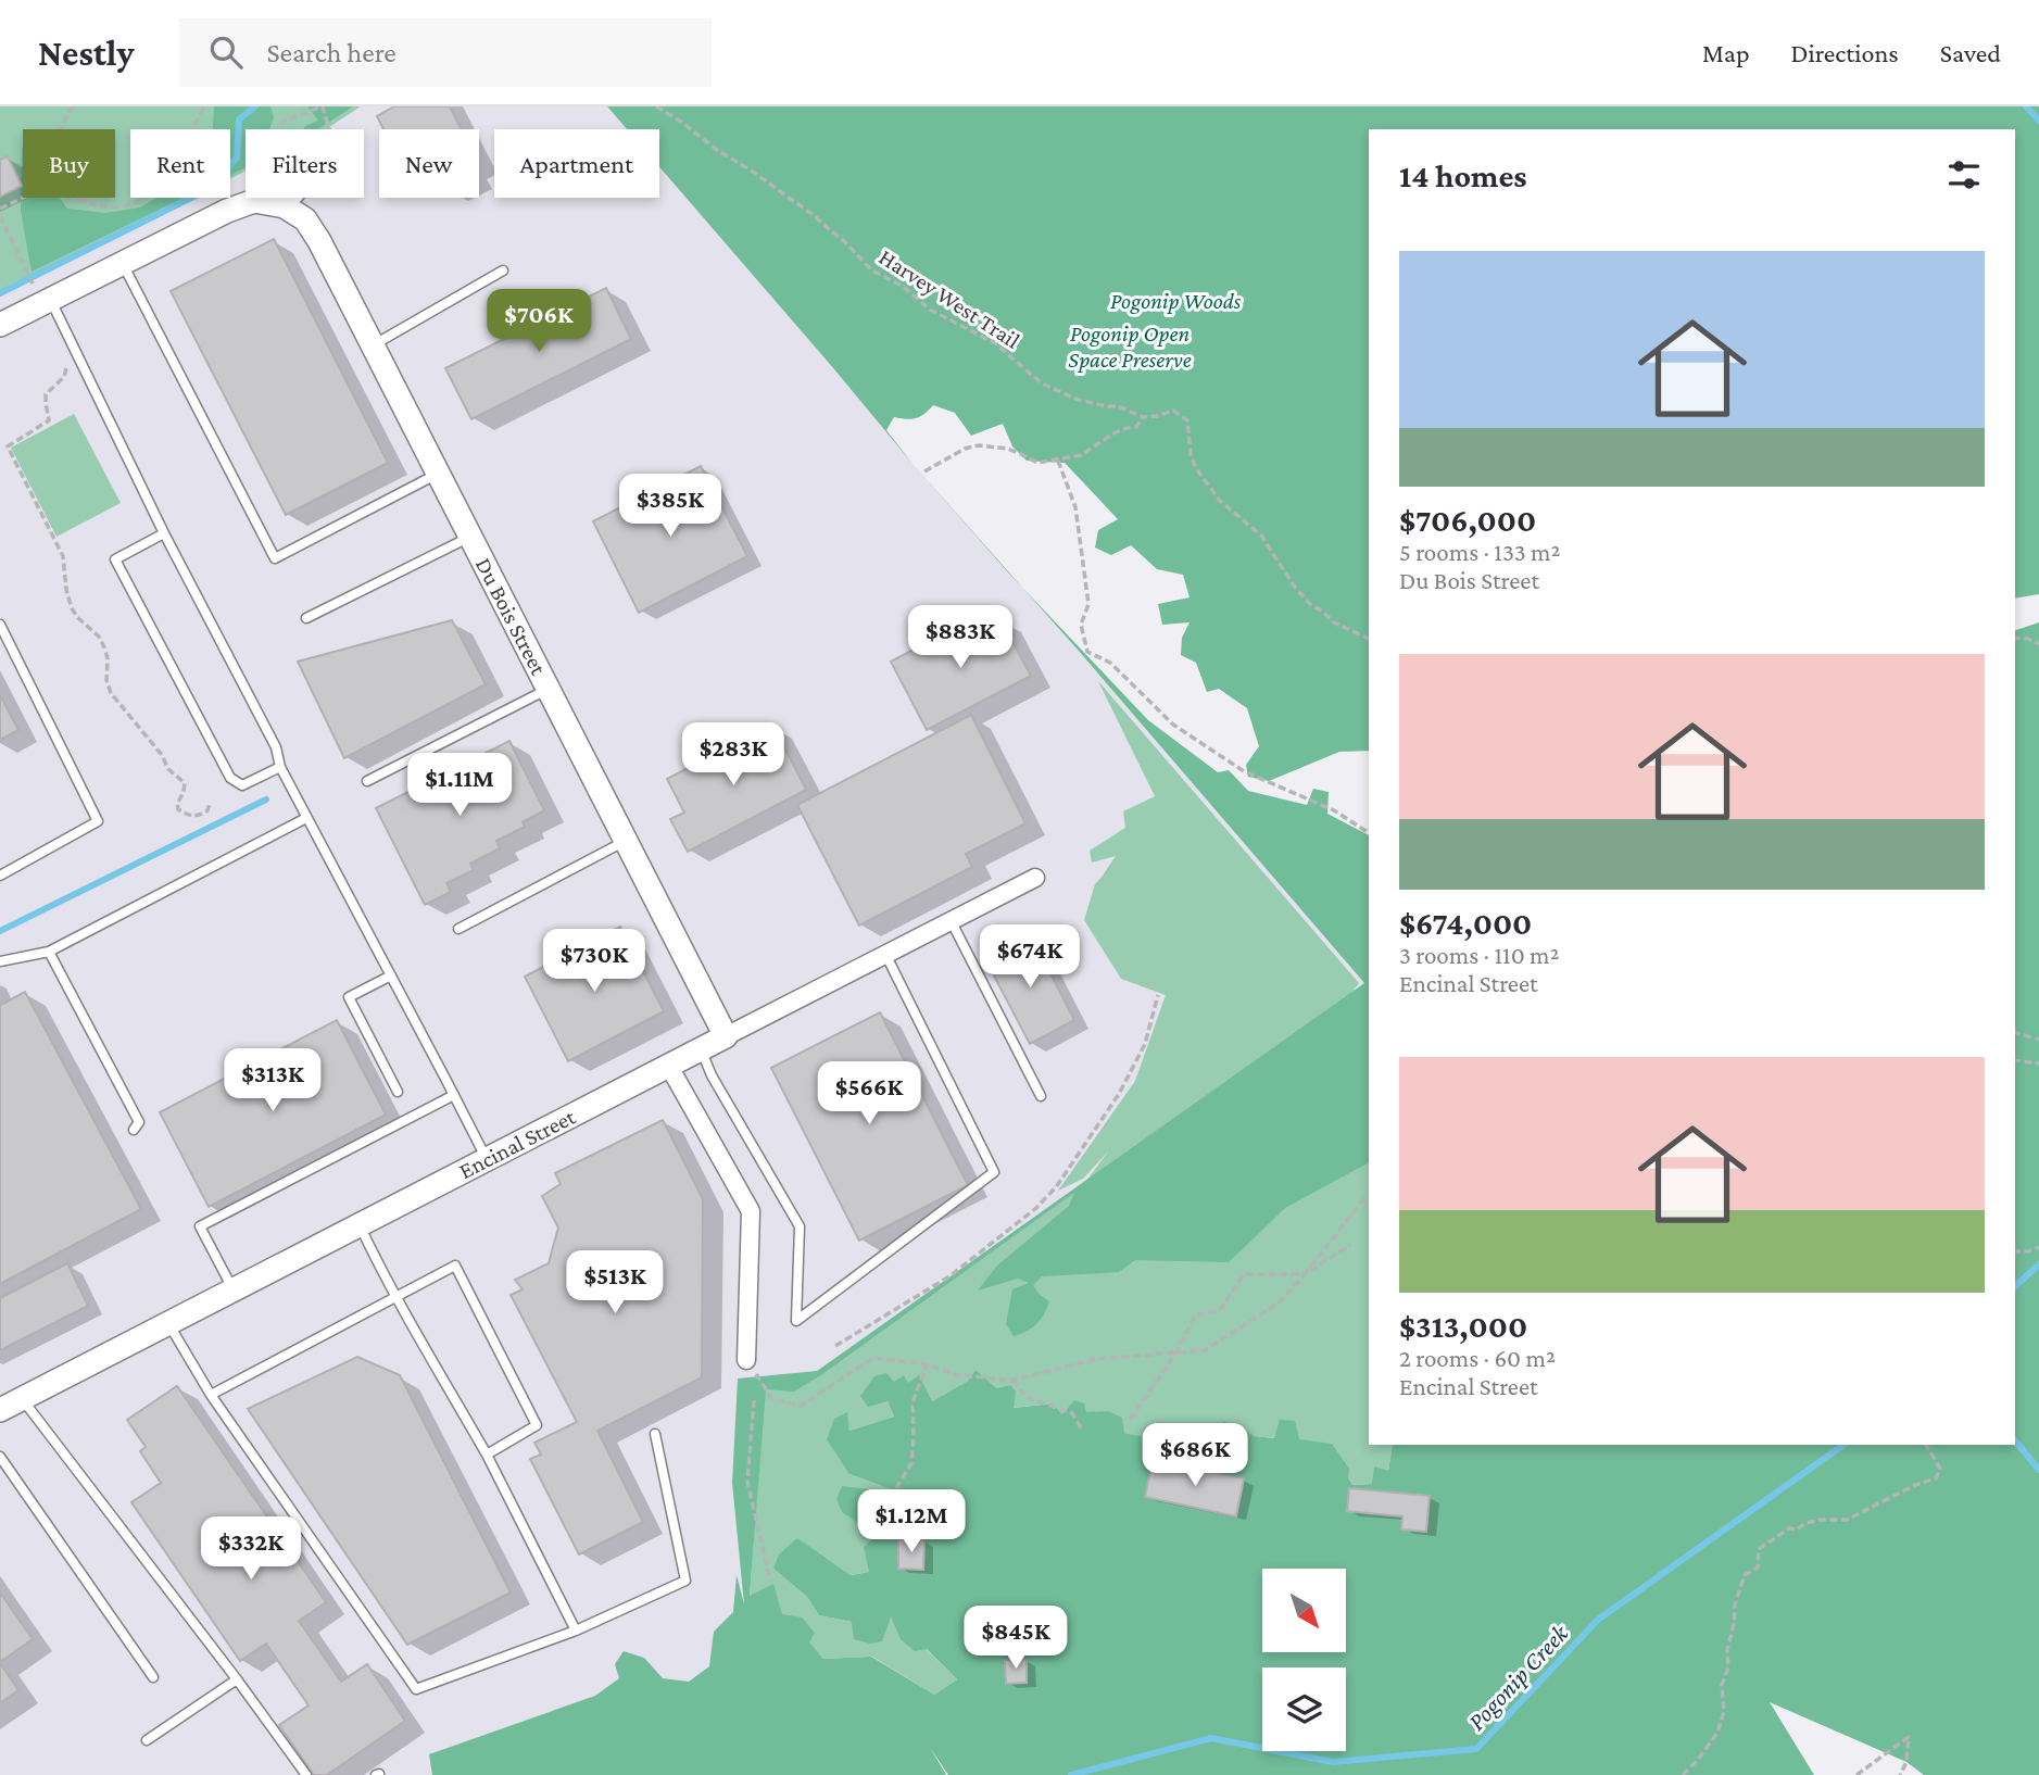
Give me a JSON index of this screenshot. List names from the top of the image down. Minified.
{"streets":{"street":["Du Bois Street","Encinal Street"],"path":["Harvey West Trail"]},"crossings":[["Du Bois Street","Encinal Street"]],"water":["Pogonip Creek"],"parks":["Pogonip Woods","Pogonip Open Space Preserve"],"north":"bottom right","page":{"header":"Nestly","search":"Search here","nav":["Map","Directions","Saved"],"chip":["Buy","Rent","Filters","New","Apartment"],"heading":"14 homes","list":[{"name":"$706,000","note":"5 rooms · 133 m² · Du Bois Street"},{"name":"$674,000","note":"3 rooms · 110 m² · Encinal Street"},{"name":"$313,000","note":"2 rooms · 60 m² · Encinal Street"}],"price":["$706K","$385K","$883K","$283K","$1.11M","$674K","$730K","$313K","$566K","$513K","$686K","$1.12M","$332K","$845K"]}}
